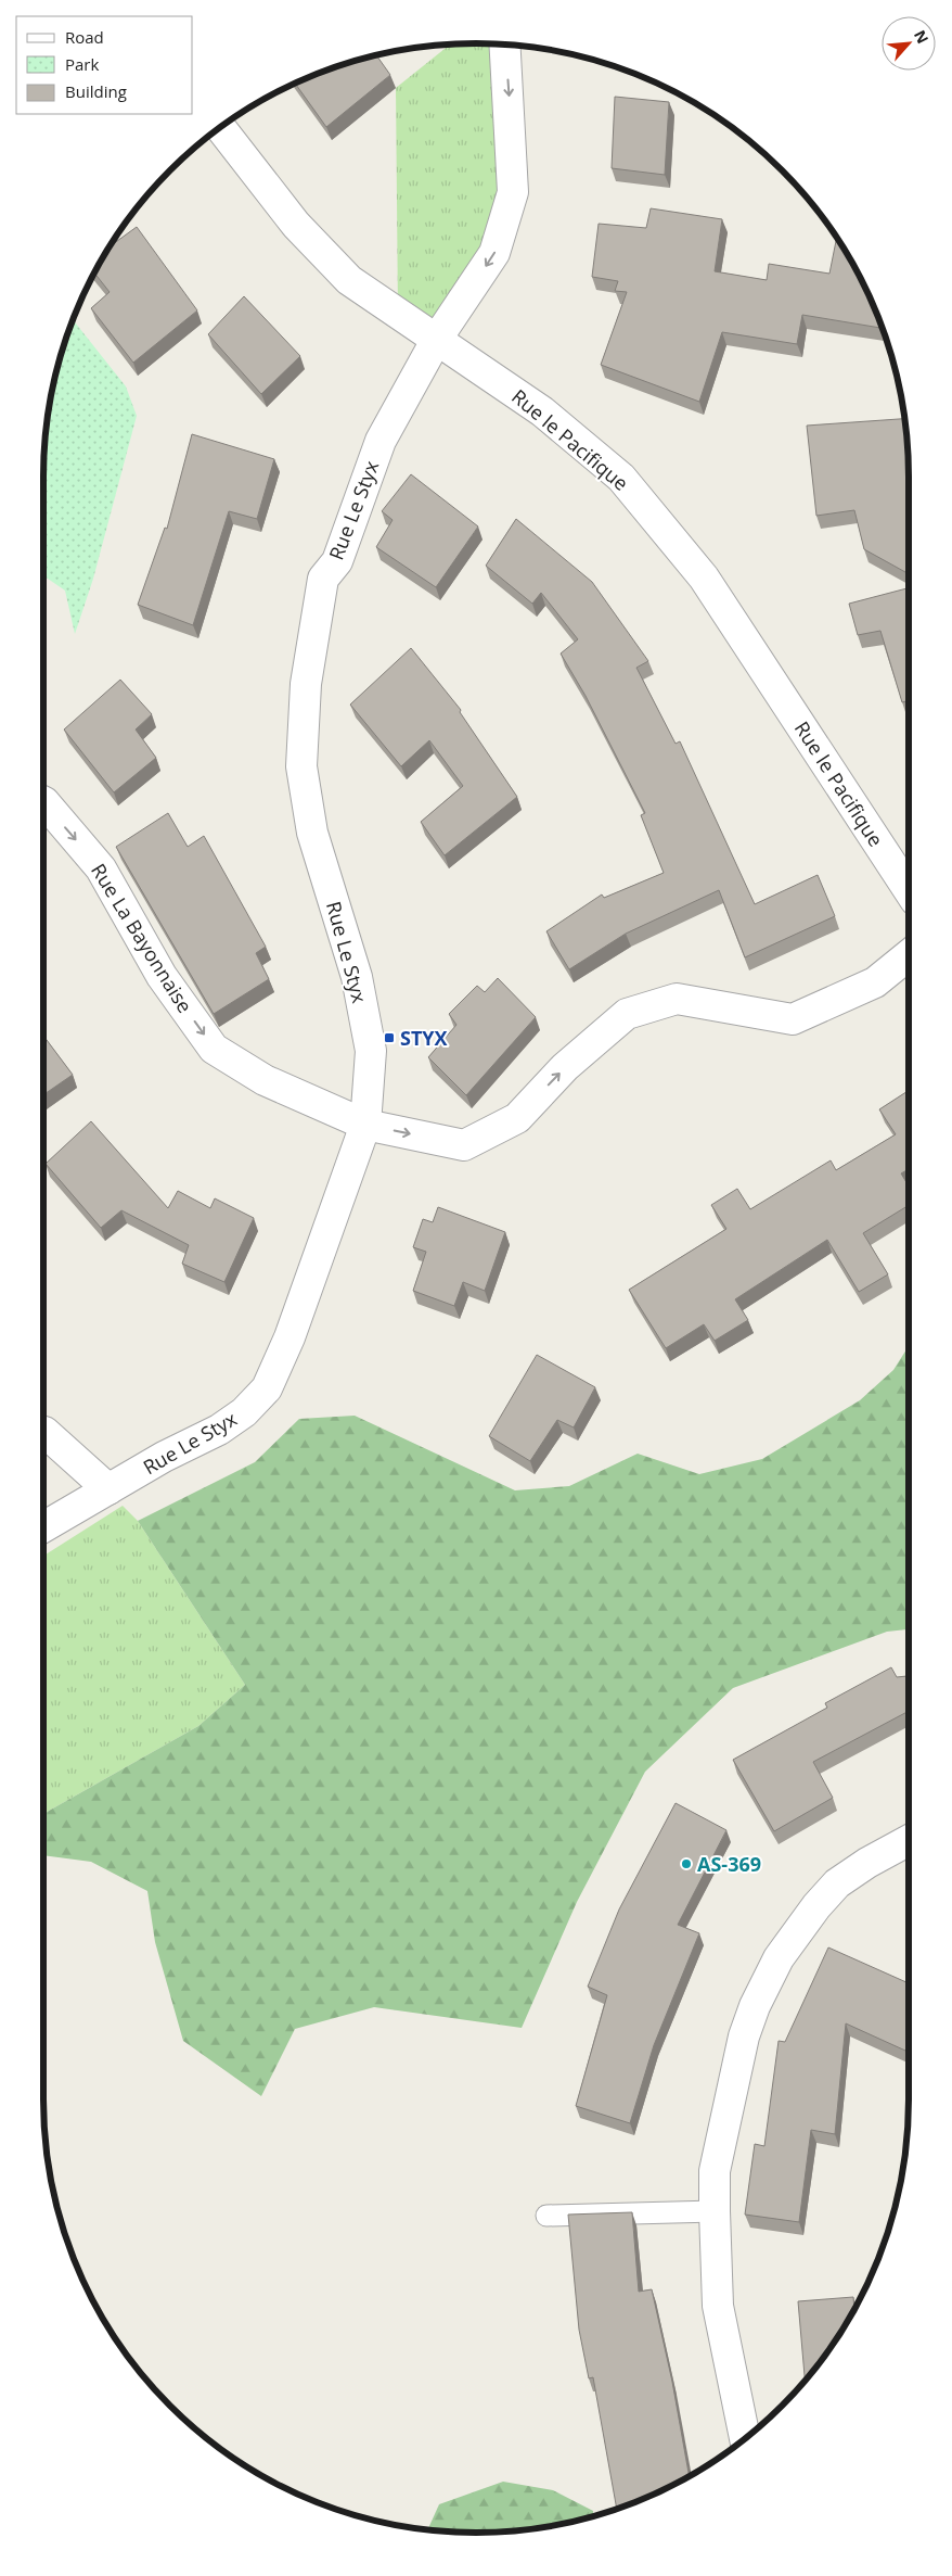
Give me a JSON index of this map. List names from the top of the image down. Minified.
{"streets":{"street":["Rue le Pacifique","Rue Le Styx","Rue La Bayonnaise"]},"crossings":[["Rue le Pacifique","Rue Le Styx"],["Rue Le Styx","Rue La Bayonnaise"]],"one_way":["Rue La Bayonnaise"],"places":{"transit":["STYX"],"other":["AS-369"]},"legend":["Road","Park","Building"],"north":"top right"}
